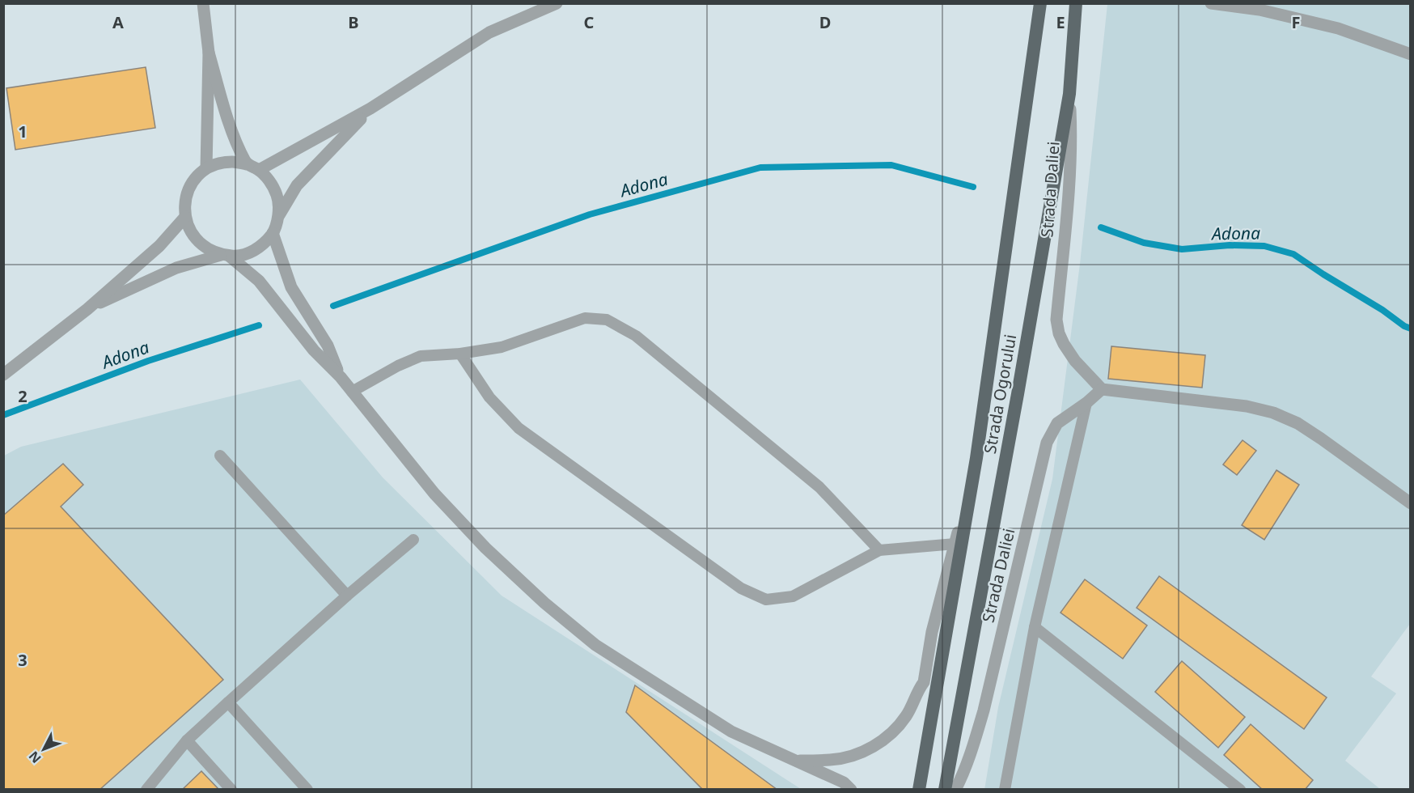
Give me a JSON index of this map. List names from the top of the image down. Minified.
{"streets":{"highway":["Strada Ogorului"],"street":["Strada Daliei"]},"crossings":[["Strada Daliei","Strada Ogorului"]],"water":["Adona"],"north":"bottom left","grid":{"columns":["A","B","C","D","E","F"],"rows":["1","2","3"]}}
